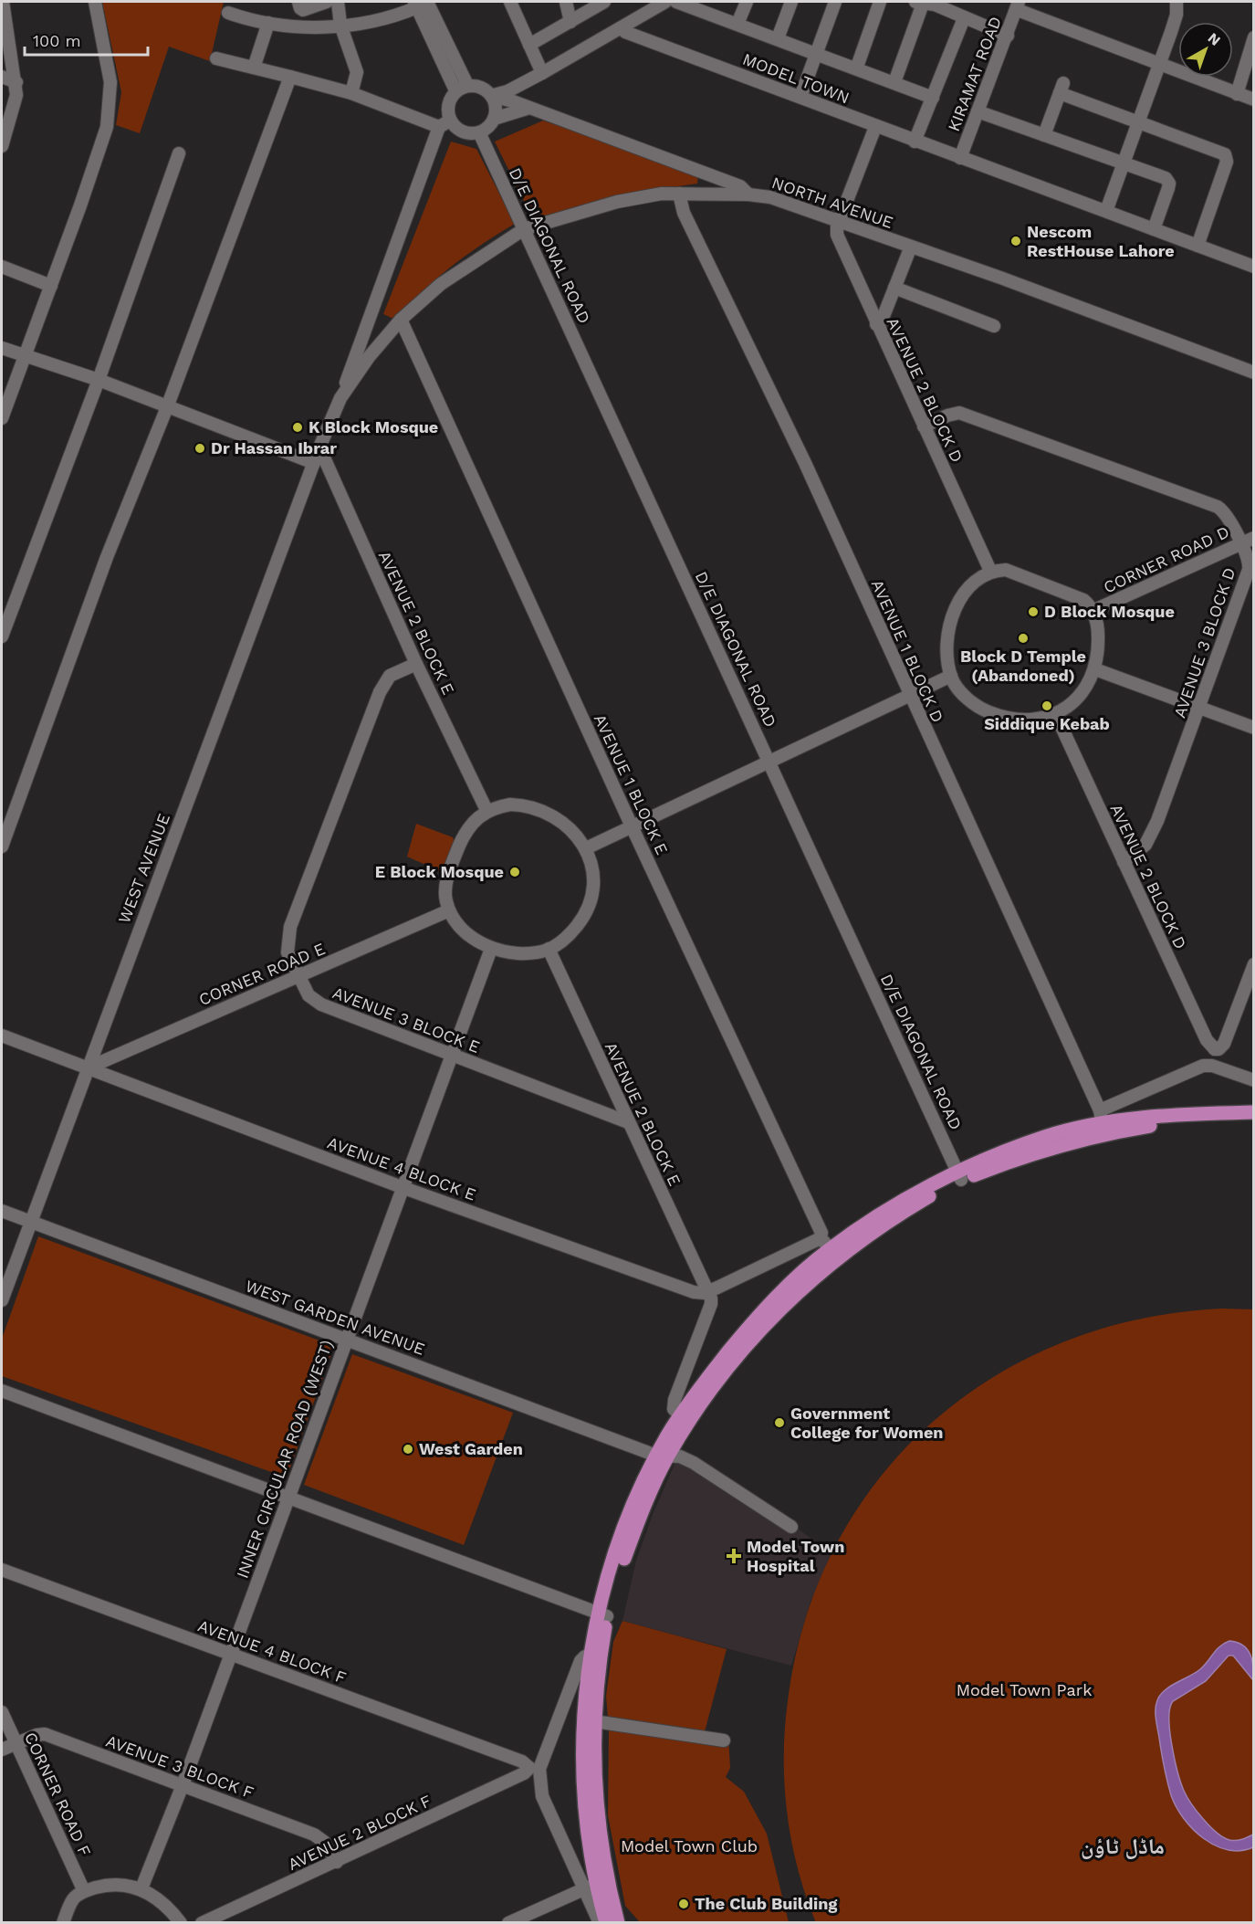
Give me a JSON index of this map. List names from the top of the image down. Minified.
{"streets":{"street":["KIRAMAT ROAD","MODEL TOWN","NORTH AVENUE","D/E DIAGONAL ROAD","AVENUE 2 BLOCK D","CORNER ROAD D","AVENUE 2 BLOCK E","AVENUE 3 BLOCK D","AVENUE 1 BLOCK D","AVENUE 1 BLOCK E","WEST AVENUE","CORNER ROAD E","AVENUE 3 BLOCK E","AVENUE 4 BLOCK E","WEST GARDEN AVENUE","INNER CIRCULAR ROAD (WEST)","AVENUE 4 BLOCK F","AVENUE 3 BLOCK F","CORNER ROAD F","AVENUE 2 BLOCK F"]},"crossings":[["KIRAMAT ROAD","MODEL TOWN"],["NORTH AVENUE","D/E DIAGONAL ROAD"],["NORTH AVENUE","AVENUE 2 BLOCK D"],["NORTH AVENUE","AVENUE 2 BLOCK E"],["NORTH AVENUE","AVENUE 1 BLOCK D"],["NORTH AVENUE","AVENUE 1 BLOCK E"],["NORTH AVENUE","WEST AVENUE"],["AVENUE 2 BLOCK D","CORNER ROAD D"],["AVENUE 2 BLOCK D","AVENUE 3 BLOCK D"],["CORNER ROAD D","AVENUE 3 BLOCK D"],["AVENUE 2 BLOCK E","WEST AVENUE"],["AVENUE 2 BLOCK E","CORNER ROAD E"],["AVENUE 2 BLOCK E","AVENUE 3 BLOCK E"],["AVENUE 2 BLOCK E","AVENUE 4 BLOCK E"],["AVENUE 2 BLOCK E","INNER CIRCULAR ROAD (WEST)"],["WEST AVENUE","CORNER ROAD E"],["WEST AVENUE","AVENUE 4 BLOCK E"],["WEST AVENUE","WEST GARDEN AVENUE"],["CORNER ROAD E","AVENUE 3 BLOCK E"],["CORNER ROAD E","AVENUE 4 BLOCK E"],["CORNER ROAD E","INNER CIRCULAR ROAD (WEST)"],["AVENUE 3 BLOCK E","INNER CIRCULAR ROAD (WEST)"],["AVENUE 4 BLOCK E","INNER CIRCULAR ROAD (WEST)"],["WEST GARDEN AVENUE","INNER CIRCULAR ROAD (WEST)"],["INNER CIRCULAR ROAD (WEST)","AVENUE 4 BLOCK F"],["INNER CIRCULAR ROAD (WEST)","AVENUE 3 BLOCK F"],["AVENUE 4 BLOCK F","AVENUE 2 BLOCK F"],["AVENUE 3 BLOCK F","CORNER ROAD F"],["AVENUE 3 BLOCK F","AVENUE 2 BLOCK F"]],"districts":["ماڈل ٹاؤن"],"parks":["Model Town Park","Model Town Club"],"places":{"other":["Nescom RestHouse Lahore","K Block Mosque","Dr Hassan Ibrar","D Block Mosque","Block D Temple (Abandoned)","Siddique Kebab","E Block Mosque","Government College for Women","West Garden","The Club Building"],"health":["Model Town Hospital"]},"scale_bar":"100 m","north":"top right"}
